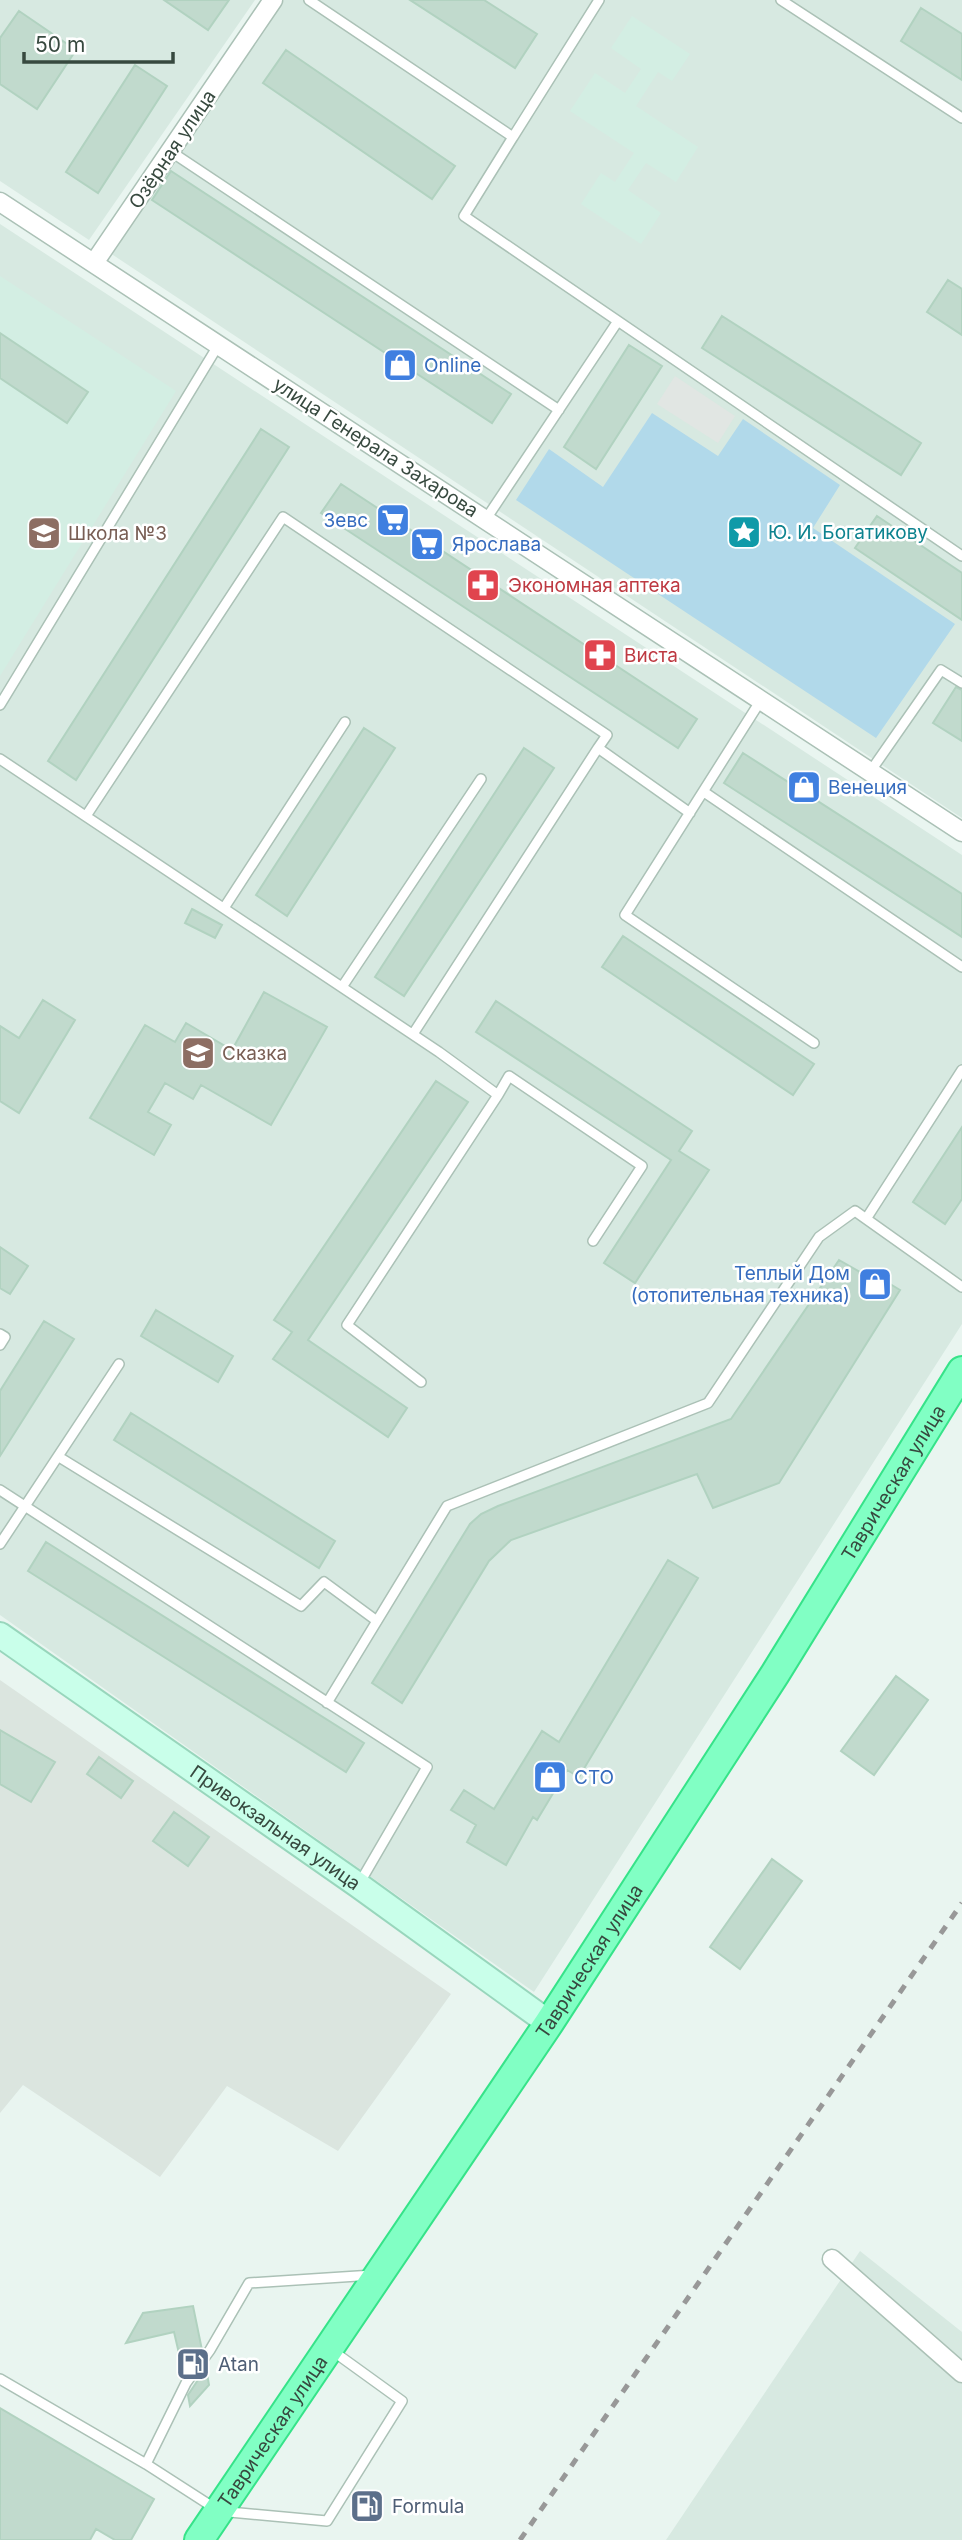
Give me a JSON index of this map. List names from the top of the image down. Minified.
{"streets":{"highway":["Таврическая улица"],"main road":["Привокзальная улица"],"street":["Озёрная улица","улица Генерала Захарова"]},"crossings":[["Озёрная улица","улица Генерала Захарова"],["Таврическая улица","Привокзальная улица"]],"places":{"shop":["Online","Венеция","Теплый Дом (отопительная техника)","СТО"],"supermarket":["Зевс","Ярослава"],"place":["Ю. И. Богатикову"],"school or university":["Школа №3","Сказка"],"pharmacy":["Экономная аптека","Виста"],"fuel station":["Atan","Formula"]},"scale_bar":"50 m"}
